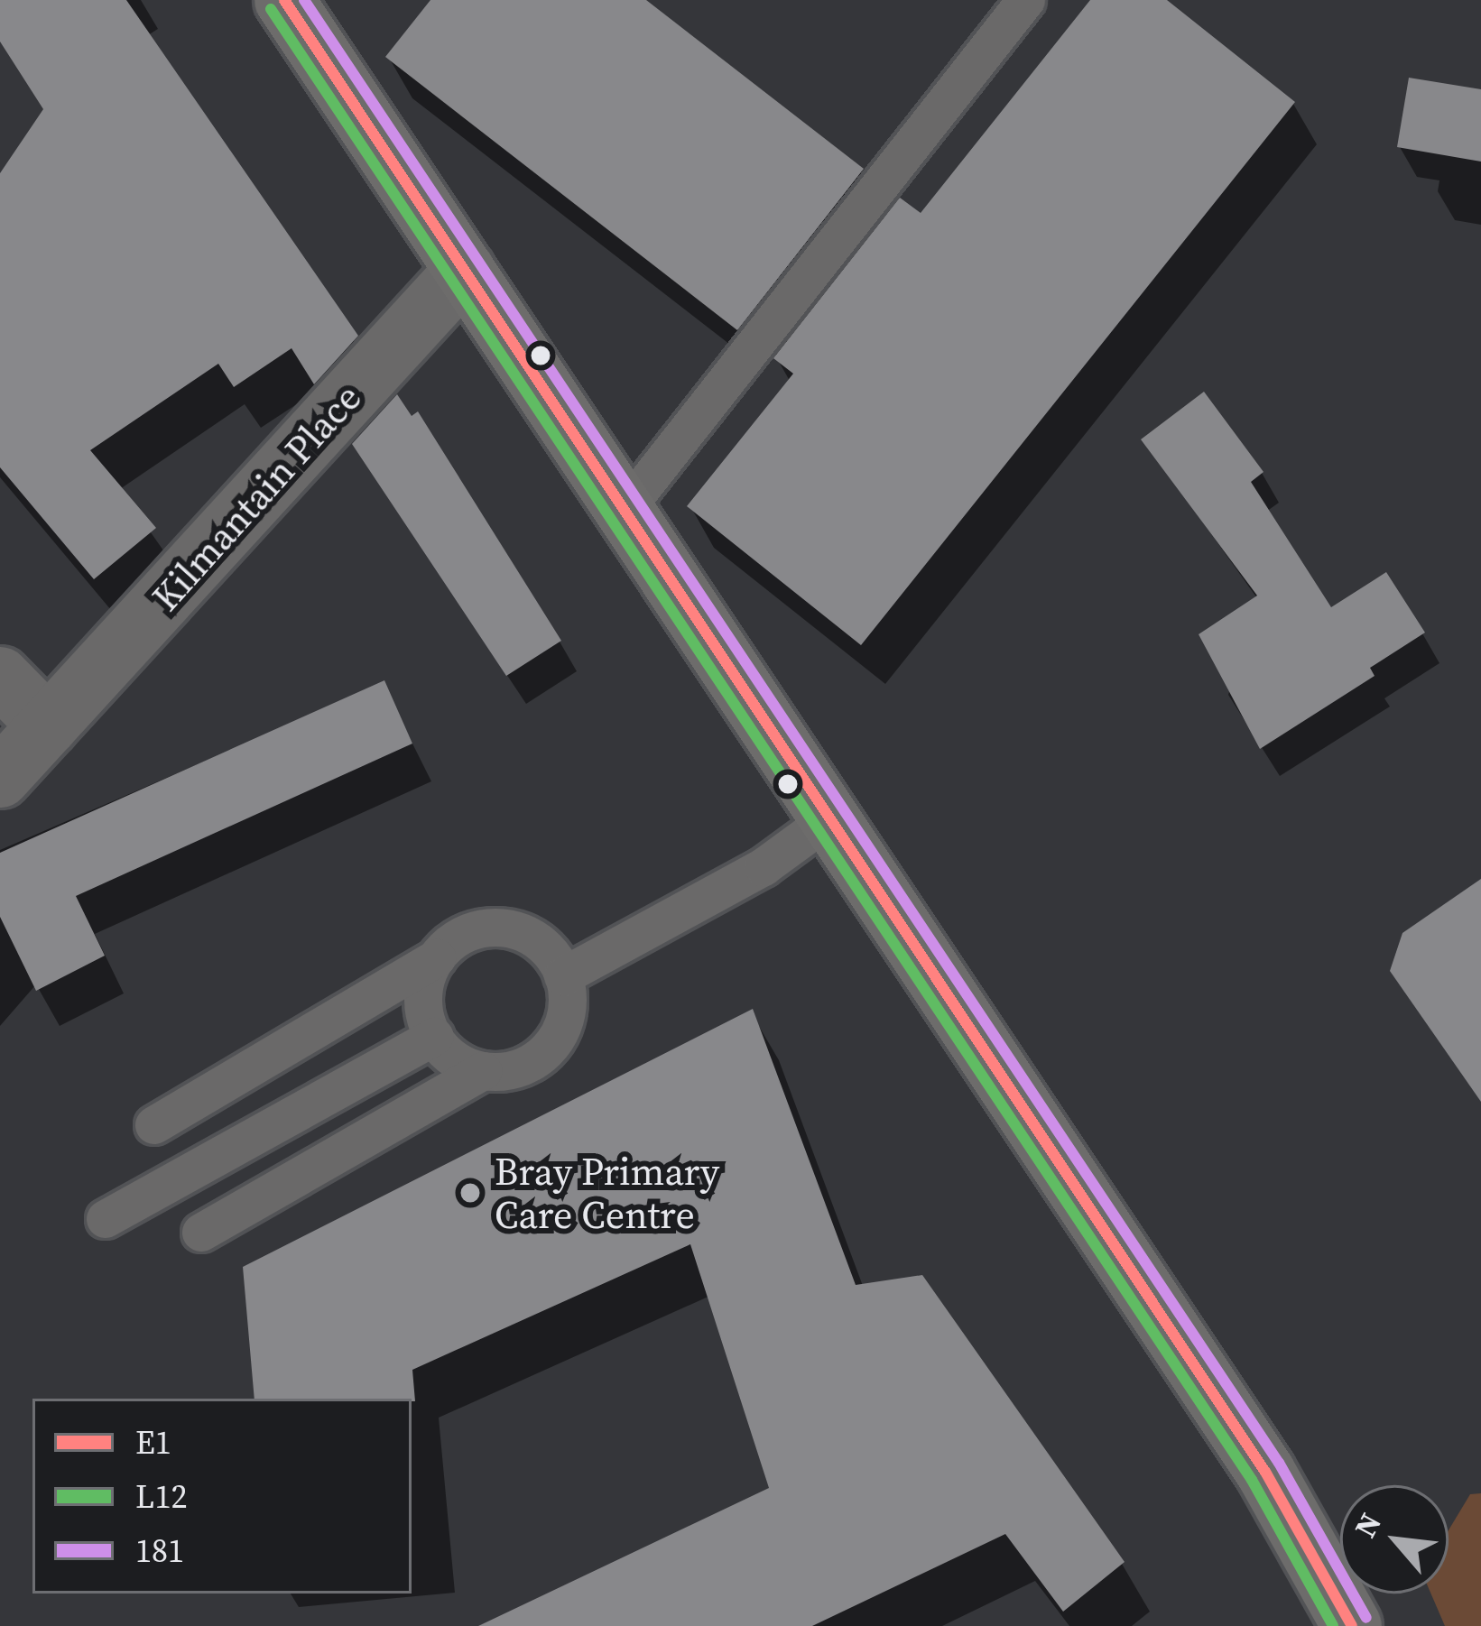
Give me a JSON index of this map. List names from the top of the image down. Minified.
{"streets":{"street":["Kilmantain Place"]},"places":["Bray Primary Care Centre"],"lines":["transit line E1","transit line 181","transit line L12"],"legend":["E1","L12","181"],"north":"top left"}
